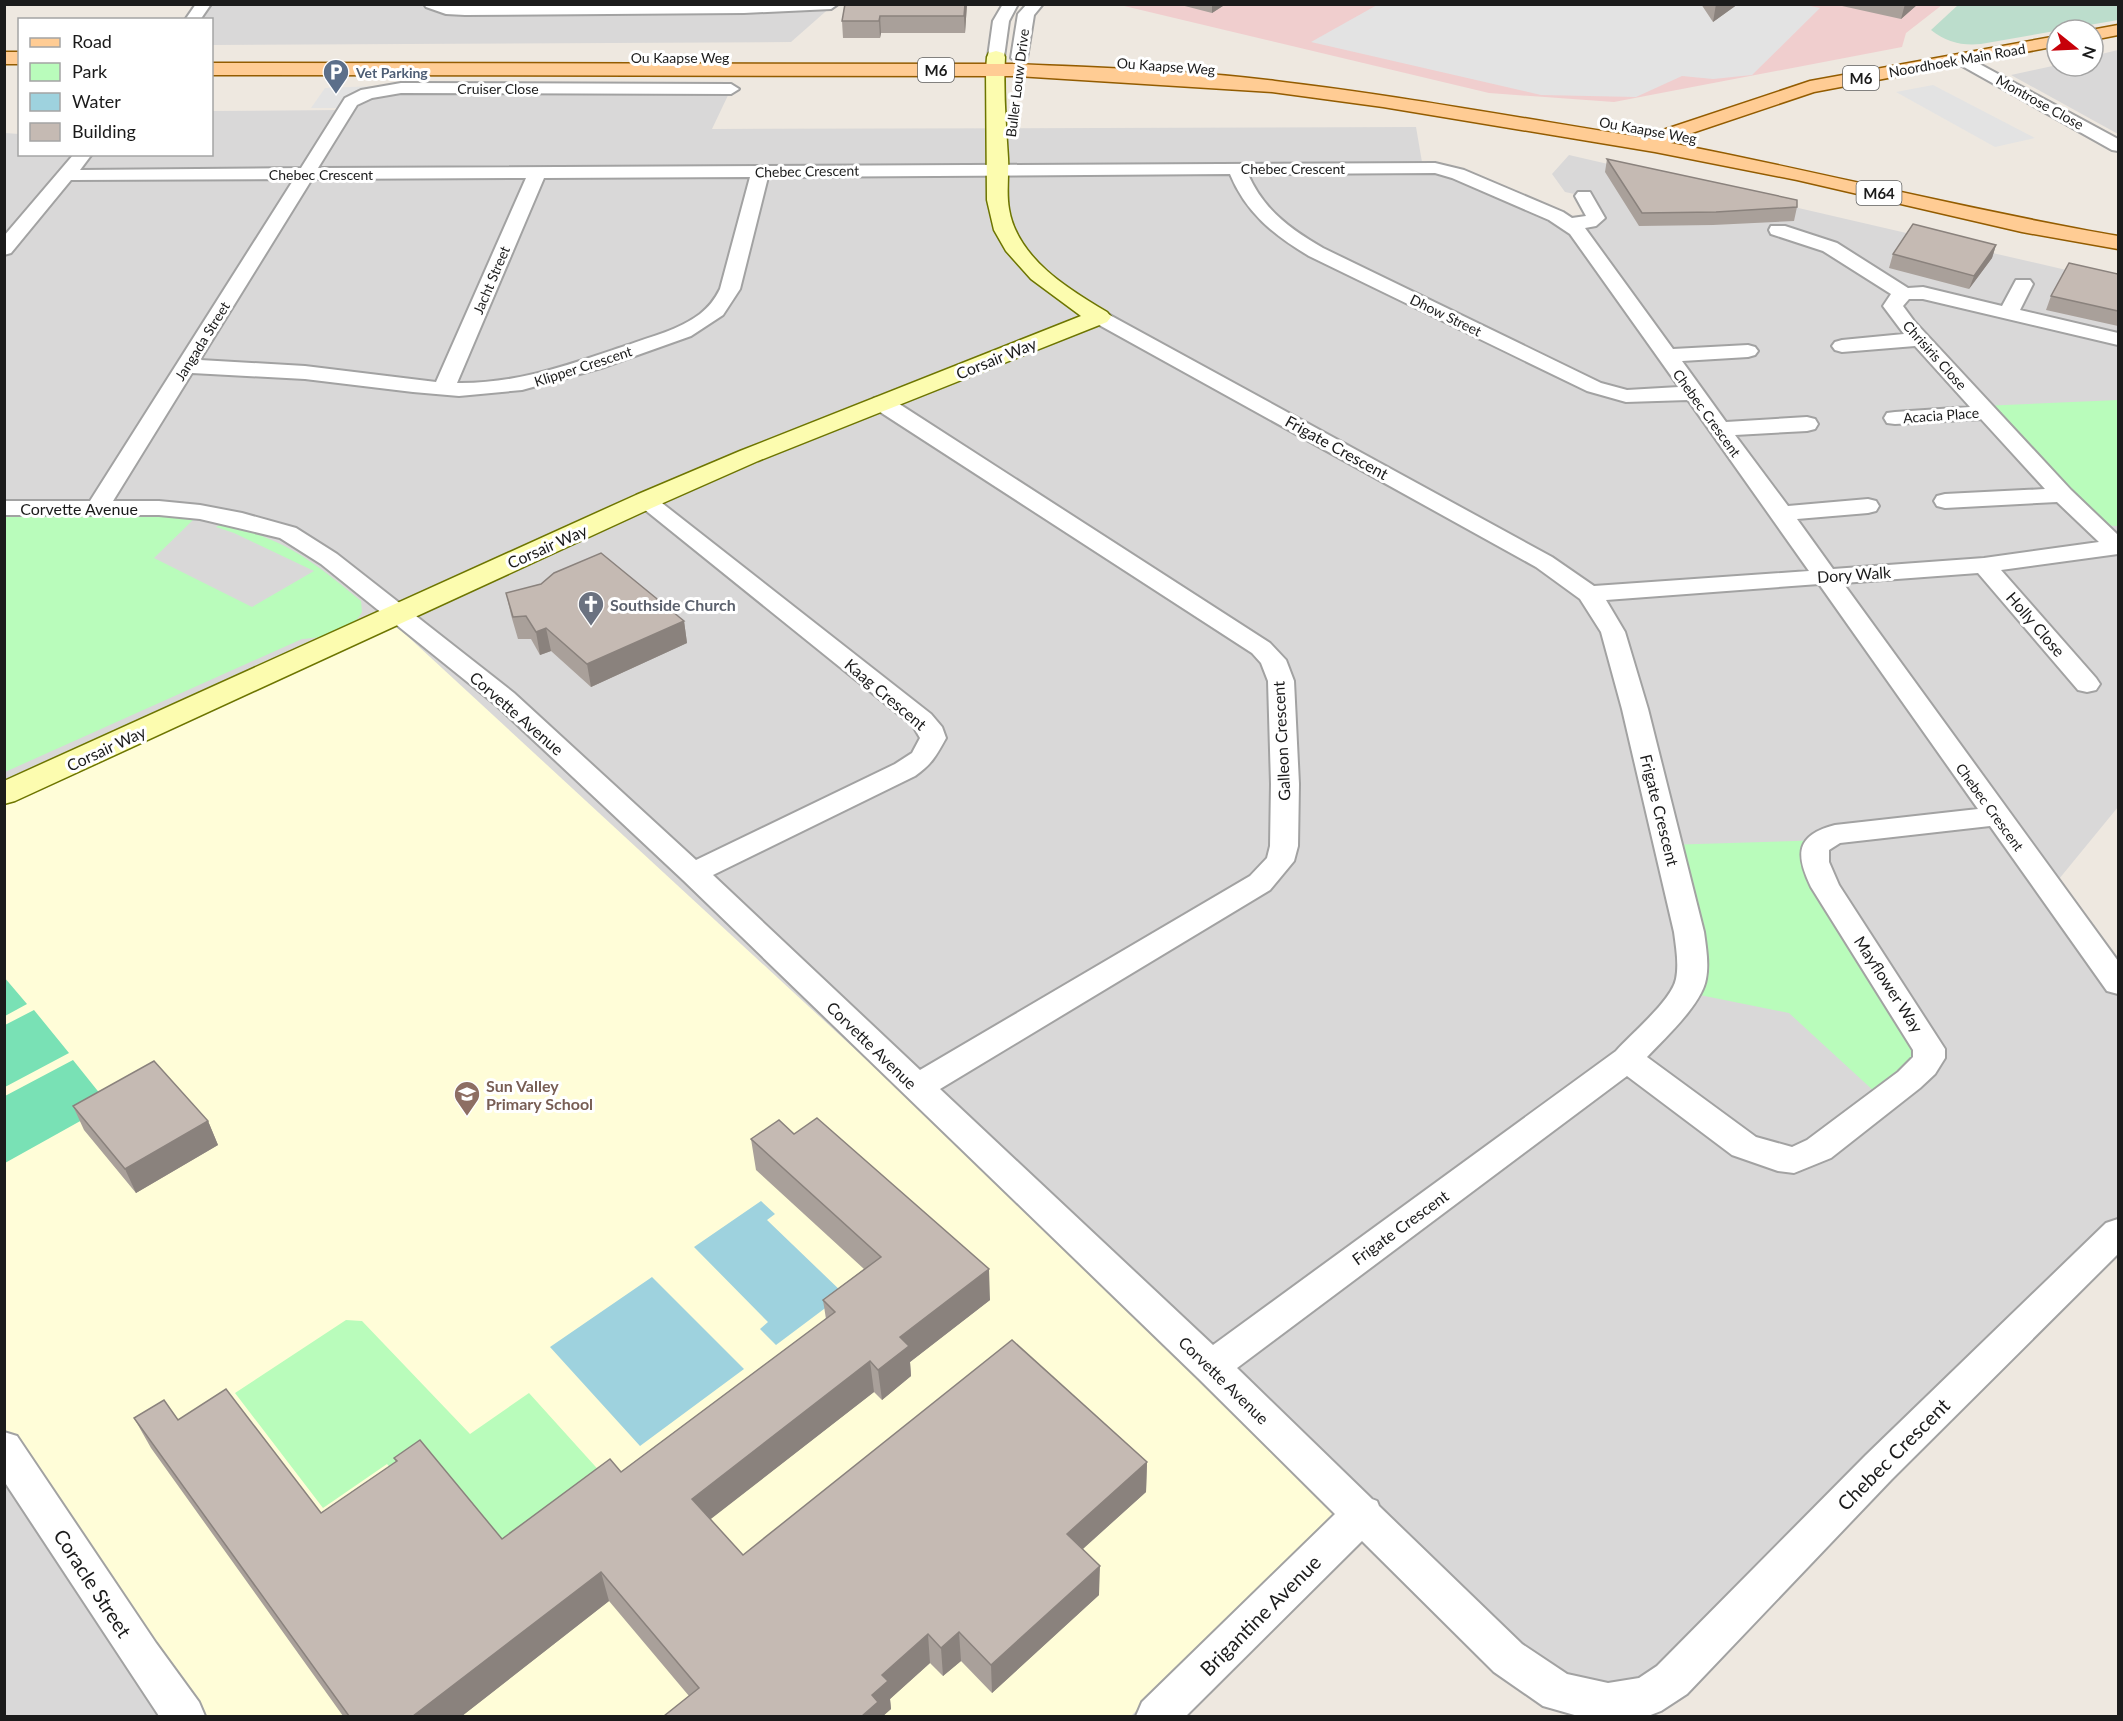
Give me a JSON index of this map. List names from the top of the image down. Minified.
{"streets":{"main road":["Ou Kaapse Weg","Noordhoek Main Road","M6","M64"],"street":["Buller Louw Drive","Cruiser Close","Montrose Close","Chebec Crescent","Jacht Street","Dhow Street","Jangada Street","Chrisiris Close","Corsair Way","Klipper Crescent","Acacia Place","Frigate Crescent","Corvette Avenue","Dory Walk","Holly Close","Kaag Crescent","Galleon Crescent","Mayflower Way","Coracle Street","Brigantine Avenue"]},"crossings":[["Ou Kaapse Weg","Noordhoek Main Road"],["Ou Kaapse Weg","Buller Louw Drive"],["Noordhoek Main Road","Montrose Close"],["Buller Louw Drive","Chebec Crescent"],["Buller Louw Drive","Corsair Way"],["Buller Louw Drive","Frigate Crescent"],["Cruiser Close","Chebec Crescent"],["Cruiser Close","Jangada Street"],["Chebec Crescent","Jacht Street"],["Chebec Crescent","Dhow Street"],["Chebec Crescent","Jangada Street"],["Chebec Crescent","Klipper Crescent"],["Chebec Crescent","Corvette Avenue"],["Chebec Crescent","Dory Walk"],["Chebec Crescent","Mayflower Way"],["Jacht Street","Klipper Crescent"],["Jangada Street","Klipper Crescent"],["Jangada Street","Corvette Avenue"],["Chrisiris Close","Acacia Place"],["Chrisiris Close","Dory Walk"],["Corsair Way","Frigate Crescent"],["Corsair Way","Corvette Avenue"],["Corsair Way","Kaag Crescent"],["Corsair Way","Galleon Crescent"],["Frigate Crescent","Corvette Avenue"],["Frigate Crescent","Dory Walk"],["Frigate Crescent","Mayflower Way"],["Corvette Avenue","Kaag Crescent"],["Corvette Avenue","Galleon Crescent"],["Corvette Avenue","Brigantine Avenue"],["Dory Walk","Holly Close"]],"places":{"parking":["Vet Parking"],"church":["Southside Church"],"school or university":["Sun Valley Primary School"]},"legend":["Road","Park","Water","Building"],"north":"right"}
